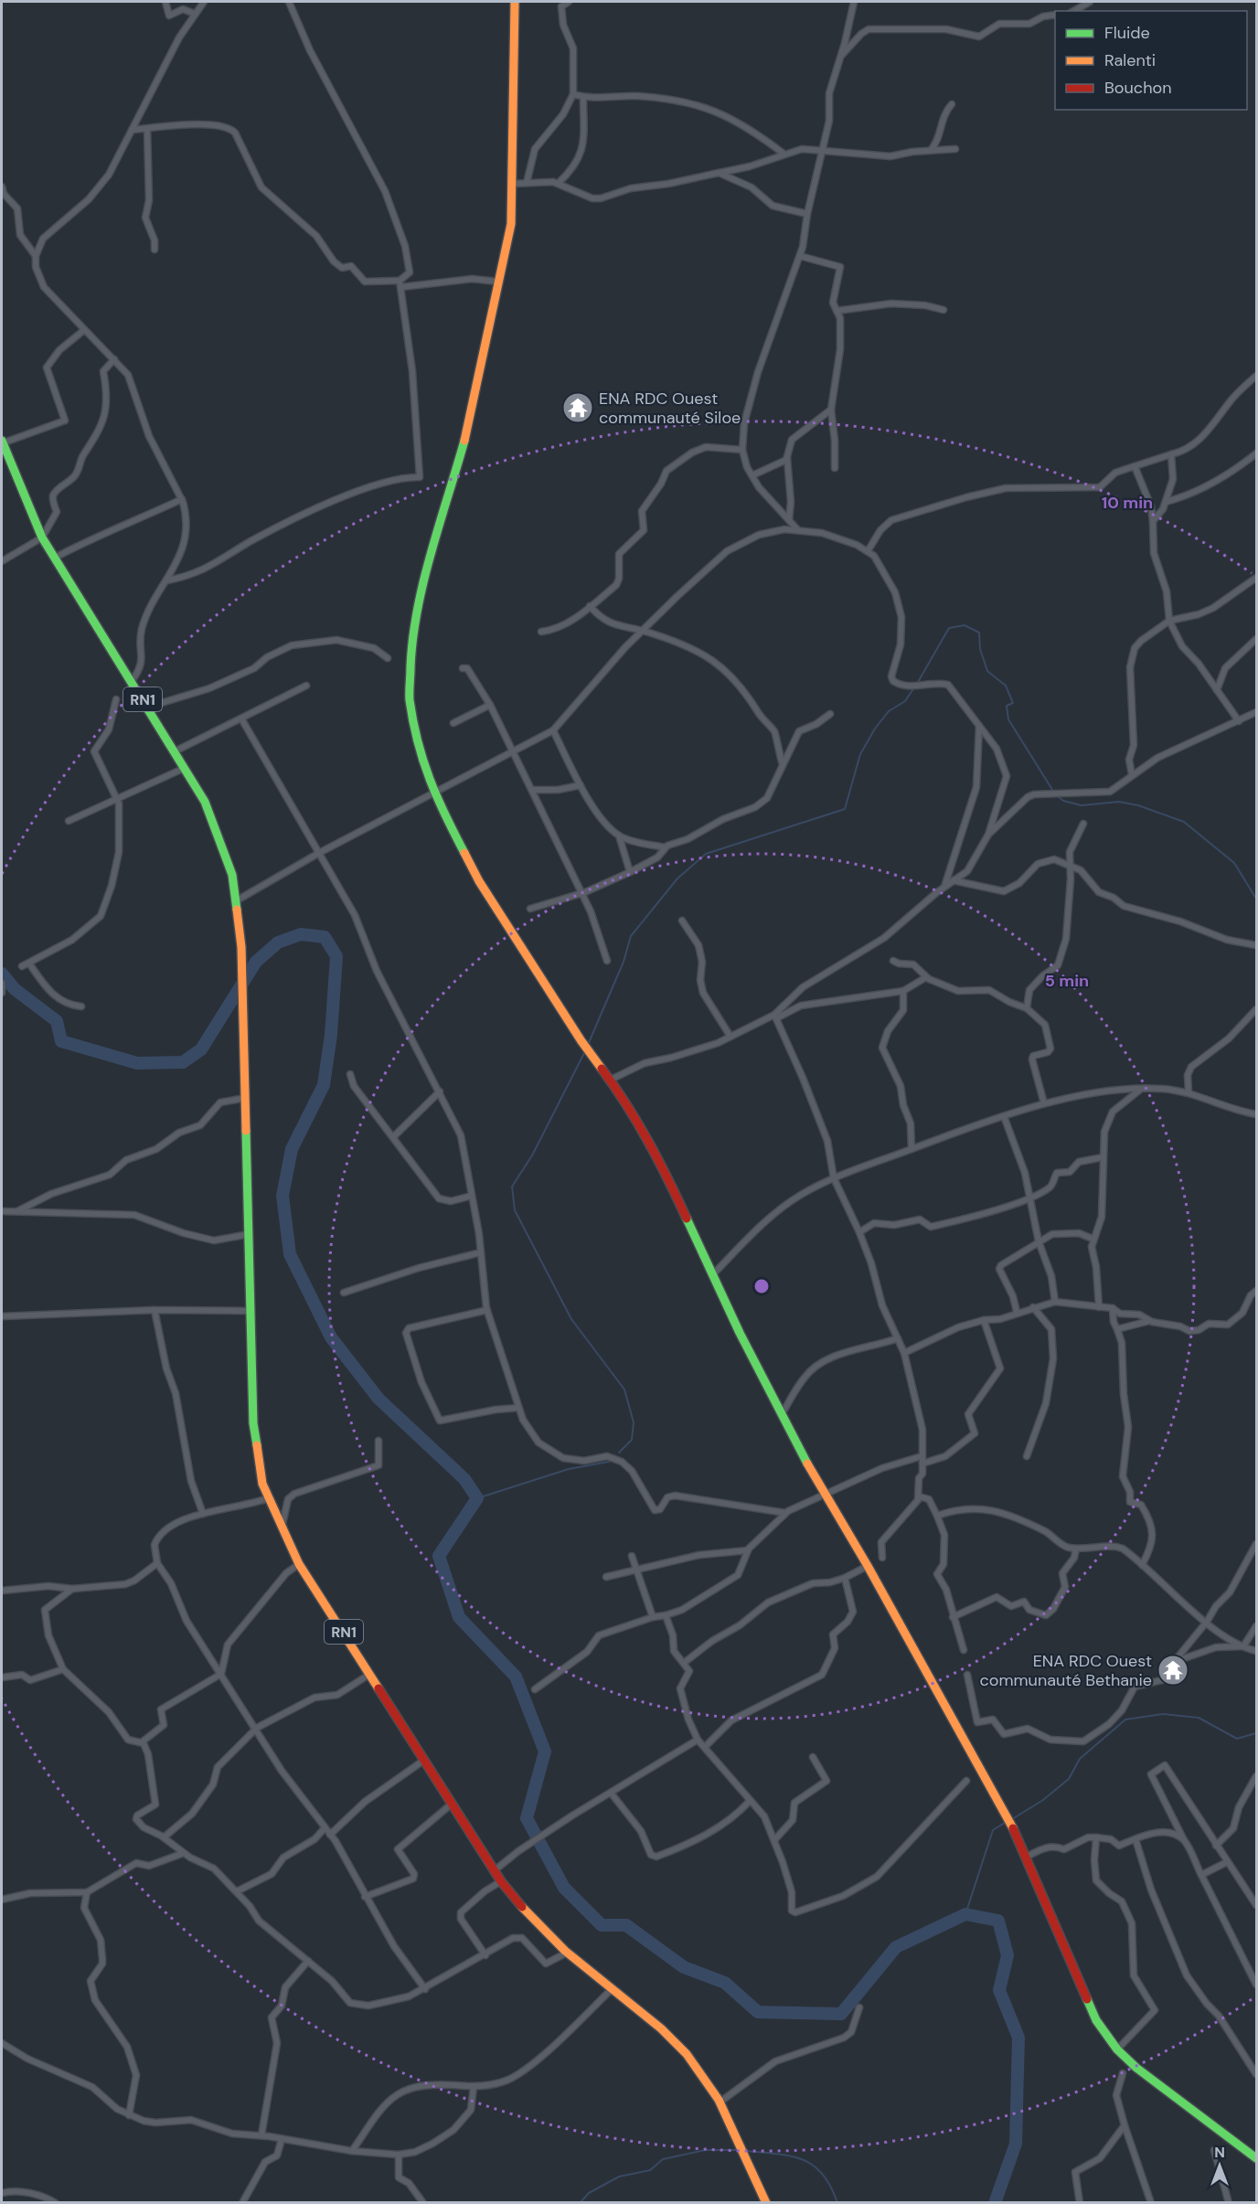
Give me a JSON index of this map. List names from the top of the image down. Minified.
{"streets":{"main road":["RN1"]},"places":{"temple":["ENA RDC Ouest communauté Siloe","ENA RDC Ouest communauté Bethanie"]},"legend":["Fluide","Ralenti","Bouchon"],"north":"top","rings":["10 min","5 min"]}
